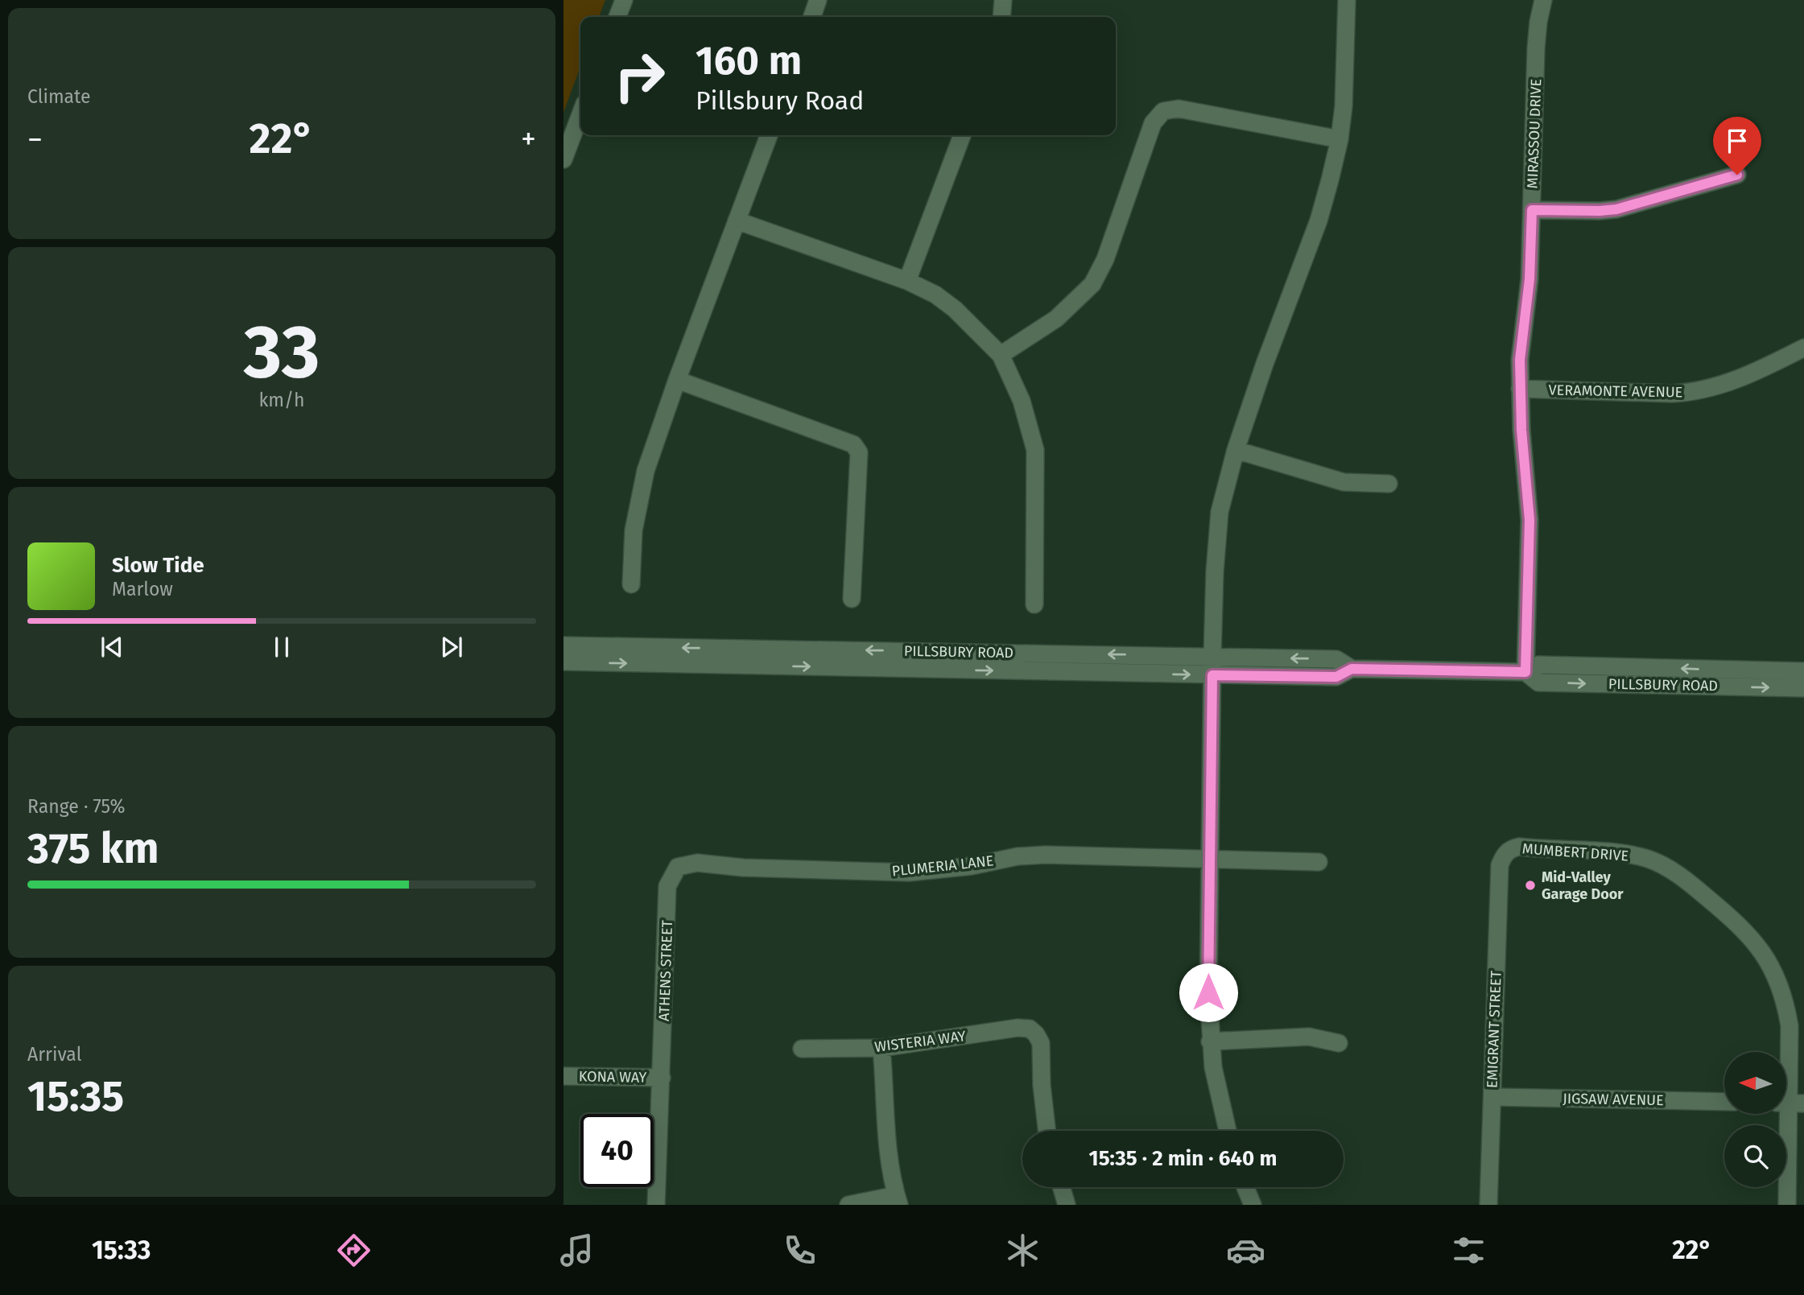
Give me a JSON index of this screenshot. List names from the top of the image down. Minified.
{"streets":{"street":["MIRASSOU DRIVE","VERAMONTE AVENUE","PILLSBURY ROAD","MUMBERT DRIVE","PLUMERIA LANE","ATHENS STREET","EMIGRANT STREET","WISTERIA WAY","KONA WAY","JIGSAW AVENUE"]},"crossings":[["MIRASSOU DRIVE","VERAMONTE AVENUE"],["MIRASSOU DRIVE","PILLSBURY ROAD"],["MUMBERT DRIVE","EMIGRANT STREET"],["PLUMERIA LANE","ATHENS STREET"],["ATHENS STREET","KONA WAY"],["EMIGRANT STREET","JIGSAW AVENUE"]],"places":["Mid-Valley Garage Door"],"north":"left","page":{"tile":["Climate",["33","km/h"],["Range · 75%","375 km"],["Arrival","15:35"]],"turn":["160 m","Pillsbury Road"],"heat":["−","22°","+"],"song":["Slow Tide","Marlow"],"limit":"40","trip":"15:35 · 2 min · 640 m","tabs":["15:33","22°"]}}
